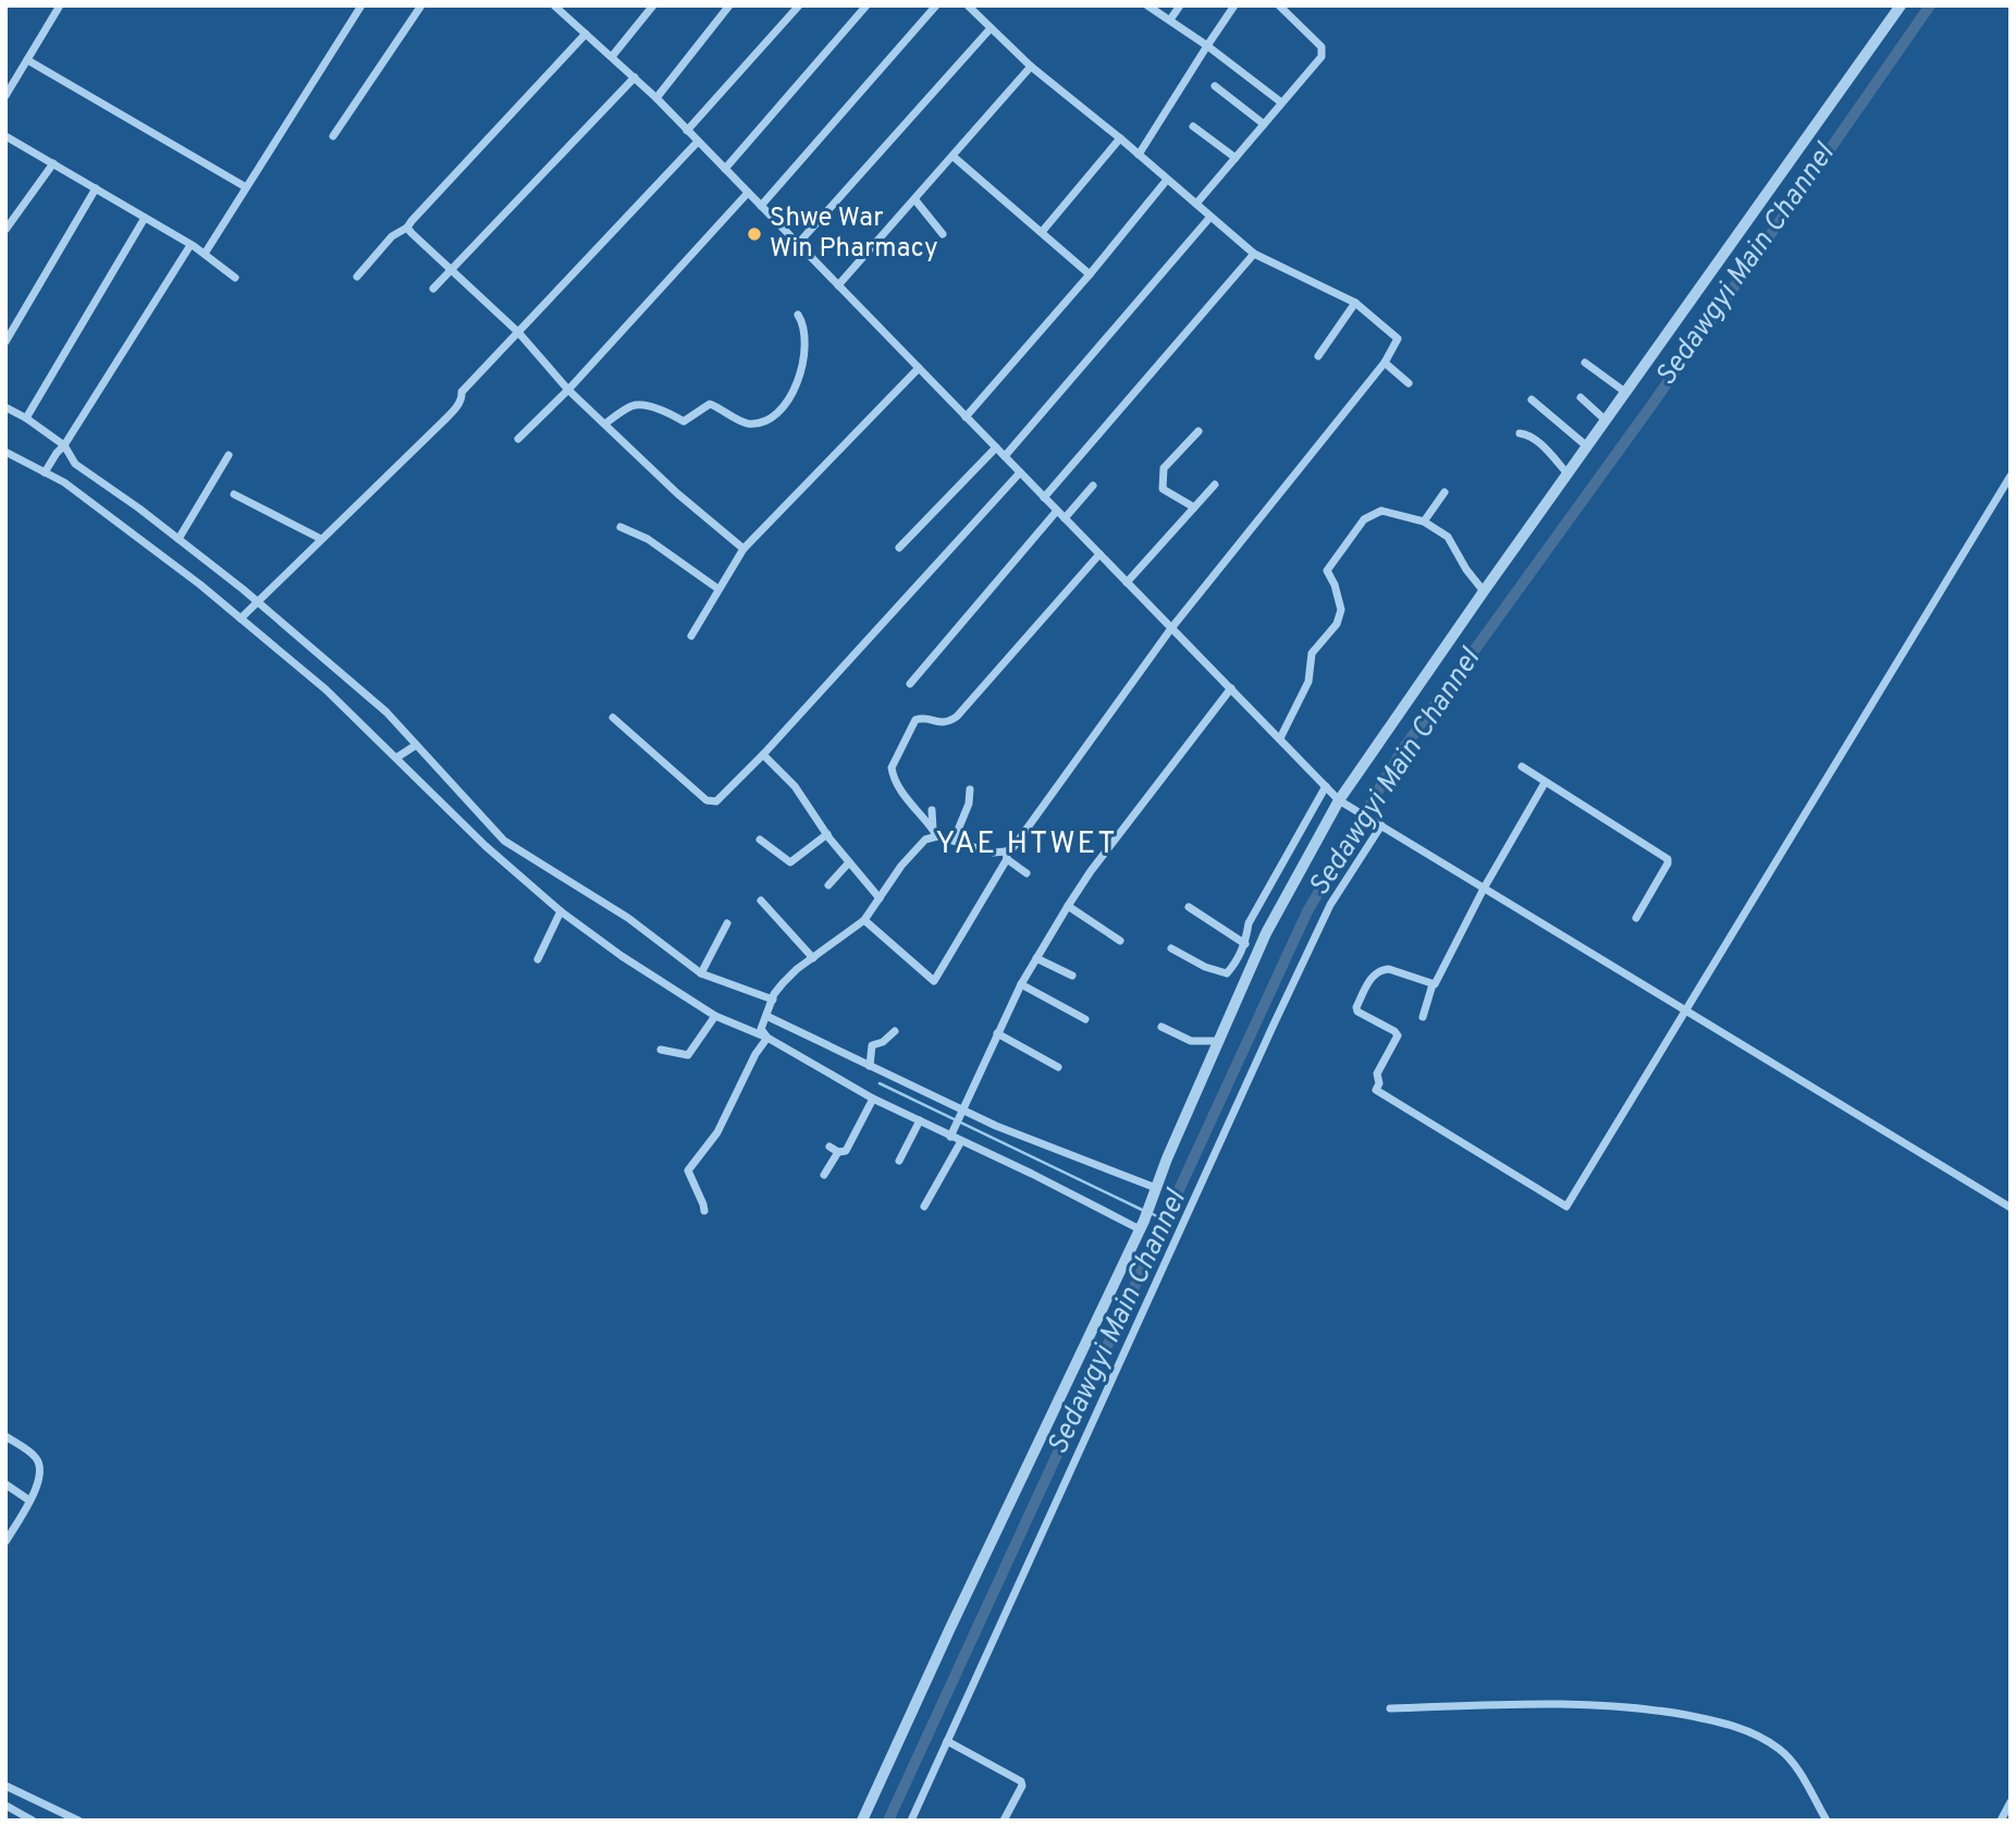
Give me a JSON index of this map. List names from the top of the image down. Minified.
{"districts":["YAE HTWET"],"water":["Sedawgyi Main Channel"],"places":["Shwe War Win Pharmacy"]}
